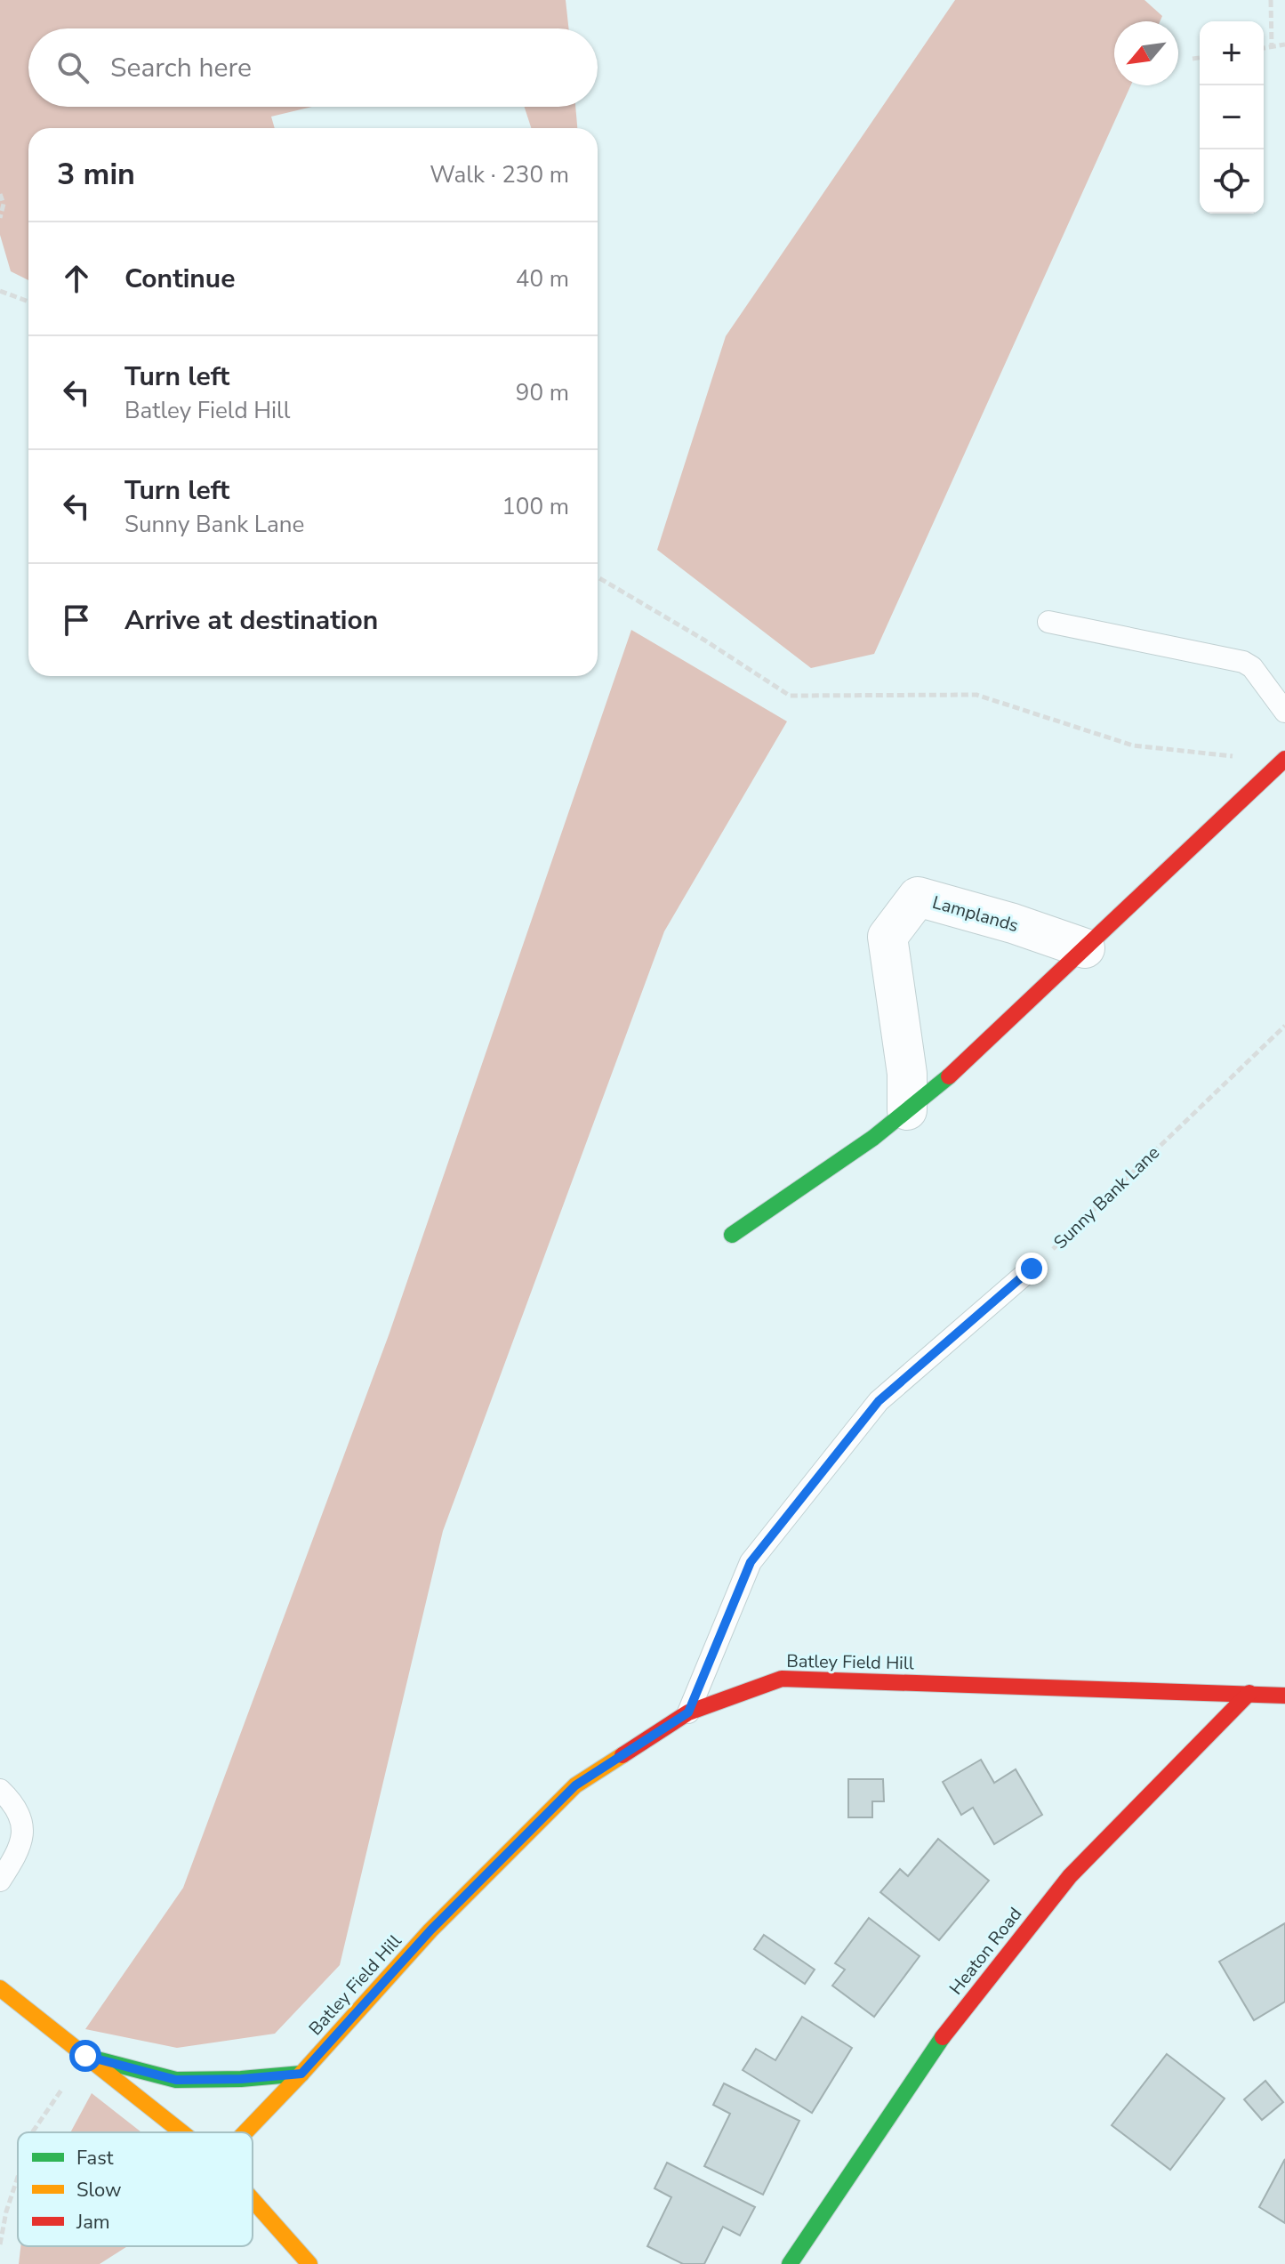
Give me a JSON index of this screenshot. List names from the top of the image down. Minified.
{"streets":{"main road":["Batley Field Hill","Heaton Road"],"street":["Lamplands"],"path":["Sunny Bank Lane"]},"crossings":[["Batley Field Hill","Heaton Road"]],"legend":["Fast","Slow","Jam"],"north":"bottom left","page":{"map_buttons":["+","−"],"search":"Search here","heading":["3 min","Walk · 230 m"],"list":[["Continue","40 m"],["Turn left","Batley Field Hill","90 m"],["Turn left","Sunny Bank Lane","100 m"],"Arrive at destination"]}}
